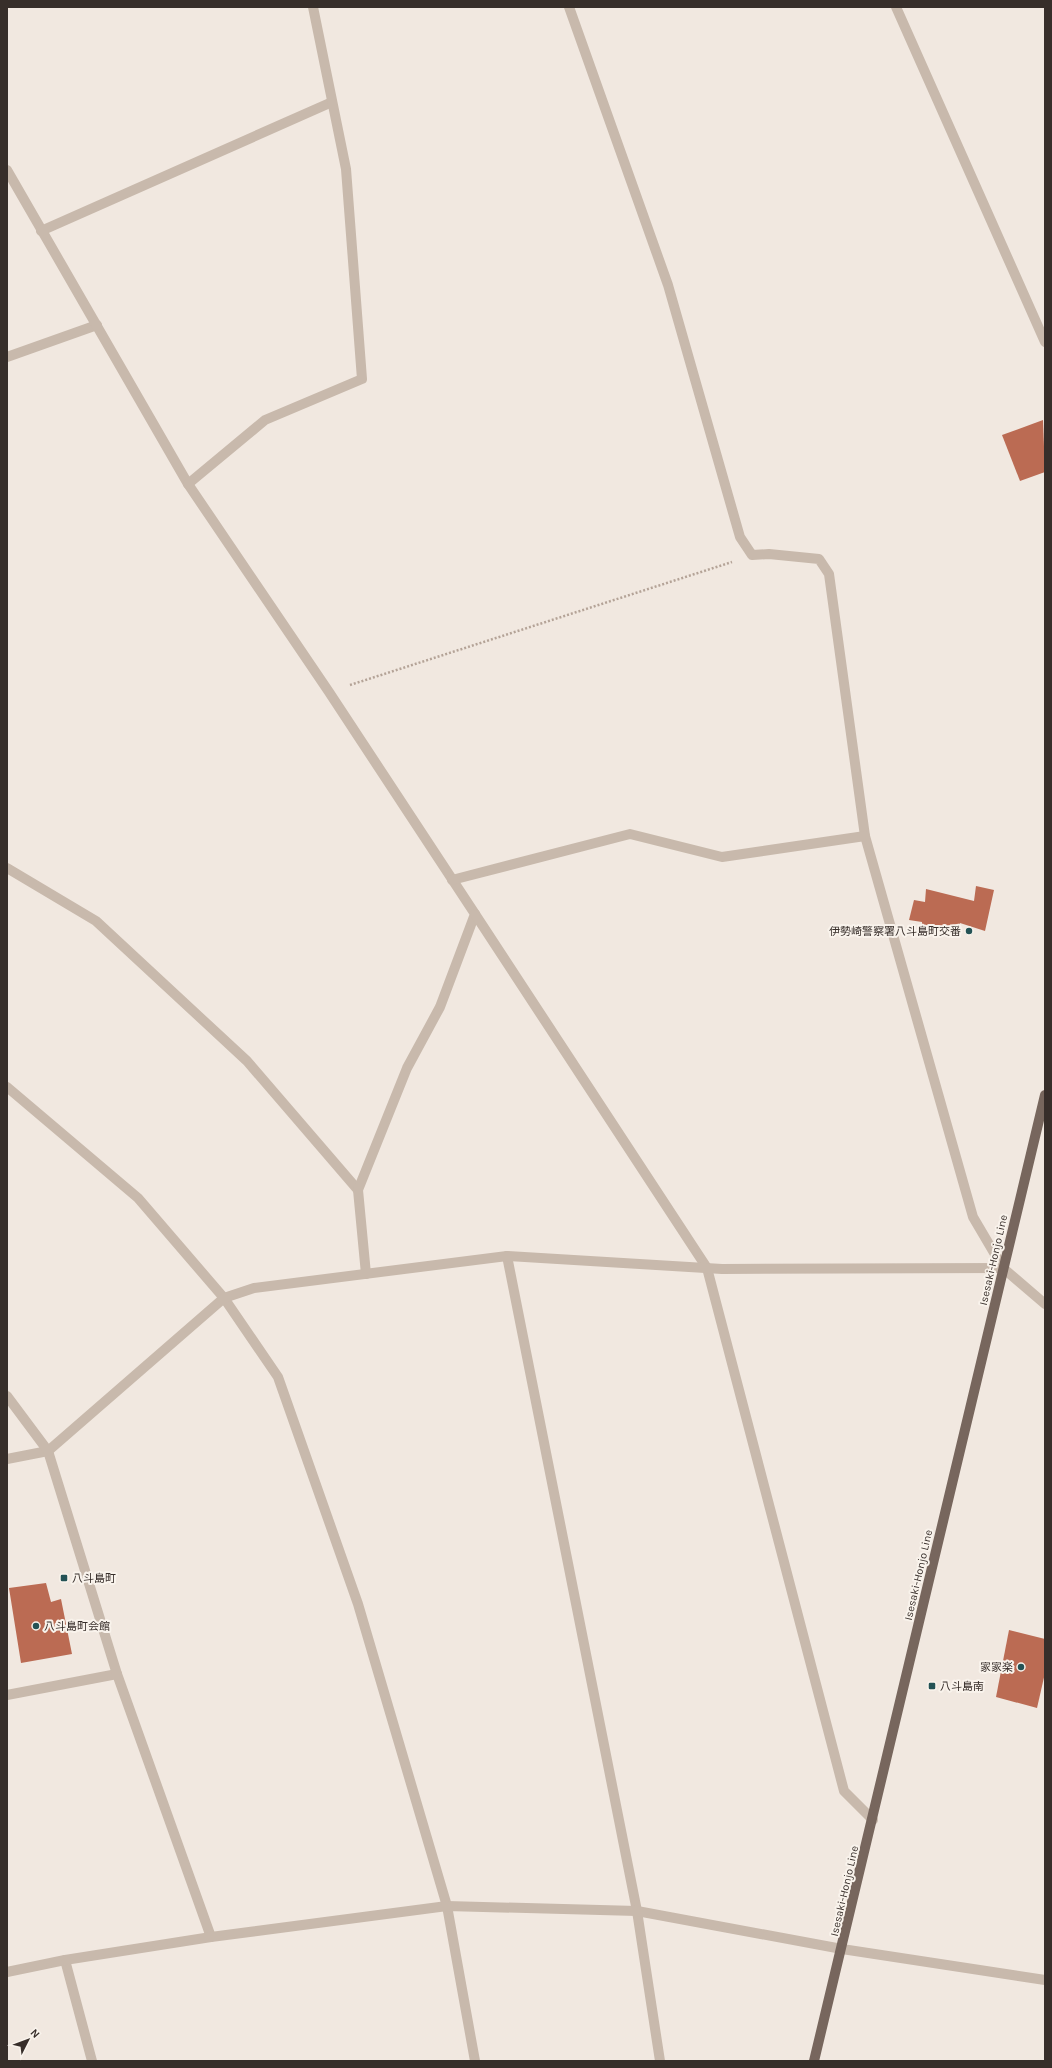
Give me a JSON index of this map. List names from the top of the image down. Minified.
{"streets":{"main road":["Isesaki-Honjo Line"]},"places":{"other":["伊勢崎警察署八斗島町交番","八斗島町会館","家家楽"],"transit":["八斗島町","八斗島南"]},"north":"top right"}
